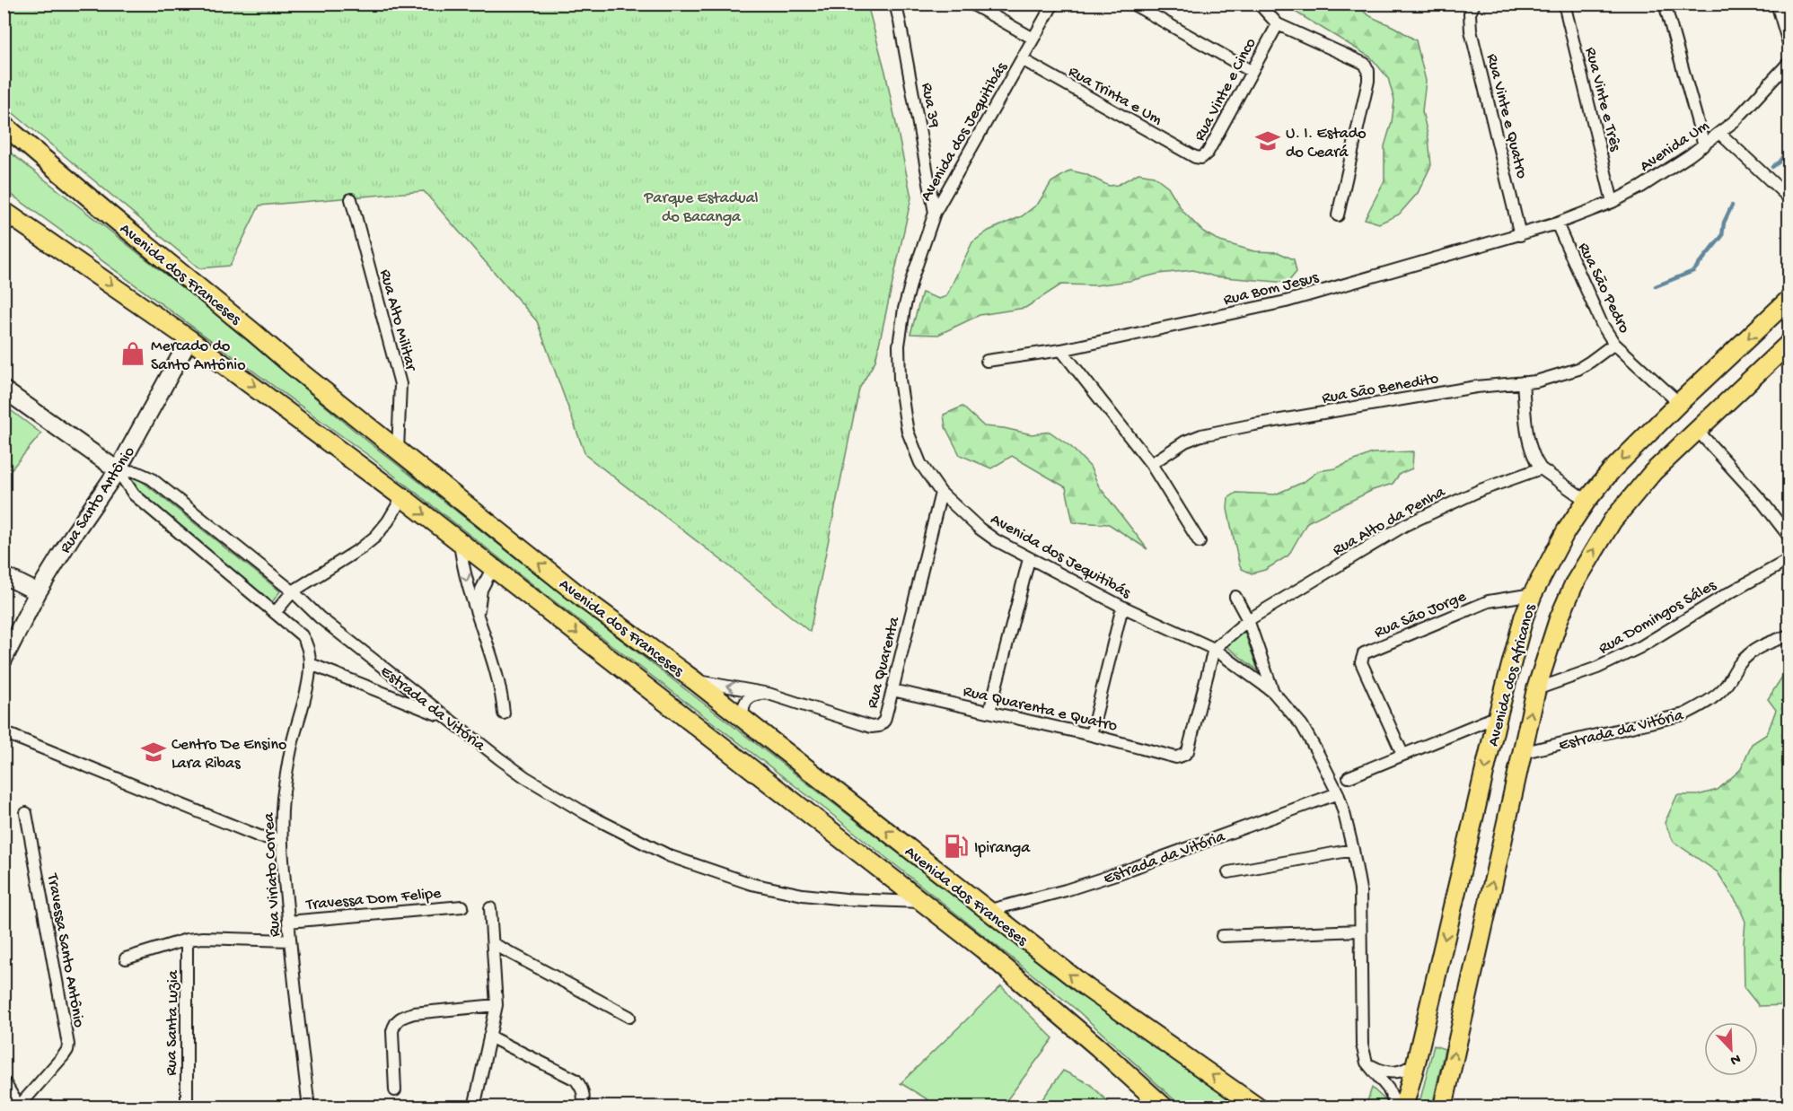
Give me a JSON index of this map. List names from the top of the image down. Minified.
{"streets":{"main road":["Avenida dos Franceses","Avenida dos Africanos"],"street":["Rua Vinte e Cinco","Rua Trinta e Um","Rua Vinte e Três","Rua 39","Rua Vinte e Quatro","Avenida dos Jequitibás","Avenida Um","Rua Bom Jesus","Rua São Pedro","Rua Alto Militar","Rua São Benedito","Rua Santo Antônio","Rua Alto da Penha","Rua São Jorge","Rua Domingos Sáles","Rua Quarenta","Estrada da Vitória","Rua Quarenta e Quatro","Rua Viriato Correa","Travessa Dom Felipe","Travessa Santo Antônio","Rua Santa Luzia"]},"crossings":[["Rua Vinte e Cinco","Rua Trinta e Um"],["Rua Trinta e Um","Avenida dos Jequitibás"],["Rua Vinte e Três","Avenida Um"],["Rua 39","Avenida dos Jequitibás"],["Rua Vinte e Quatro","Rua Bom Jesus"],["Avenida dos Jequitibás","Rua Alto da Penha"],["Avenida dos Jequitibás","Rua Quarenta"],["Avenida dos Jequitibás","Rua Quarenta e Quatro"],["Avenida Um","Rua Bom Jesus"],["Avenida Um","Rua São Pedro"],["Avenida dos Franceses","Rua Alto Militar"],["Avenida dos Franceses","Rua Santo Antônio"],["Avenida dos Franceses","Rua Quarenta"],["Avenida dos Franceses","Estrada da Vitória"],["Rua Bom Jesus","Rua São Pedro"],["Rua São Pedro","Rua São Benedito"],["Rua São Pedro","Avenida dos Africanos"],["Rua Santo Antônio","Estrada da Vitória"],["Rua Santo Antônio","Rua Viriato Correa"],["Rua Alto da Penha","Rua Quarenta e Quatro"],["Rua São Jorge","Avenida dos Africanos"],["Rua Domingos Sáles","Avenida dos Africanos"],["Rua Quarenta","Rua Quarenta e Quatro"],["Avenida dos Africanos","Estrada da Vitória"],["Estrada da Vitória","Rua Viriato Correa"],["Rua Viriato Correa","Travessa Dom Felipe"]],"parks":["Parque Estadual do Bacanga"],"places":{"school or university":["U. I. Estado do Ceará","Centro De Ensino Lara Ribas"],"shop":["Mercado do Santo Antônio"],"fuel station":["Ipiranga"]},"north":"bottom right"}
